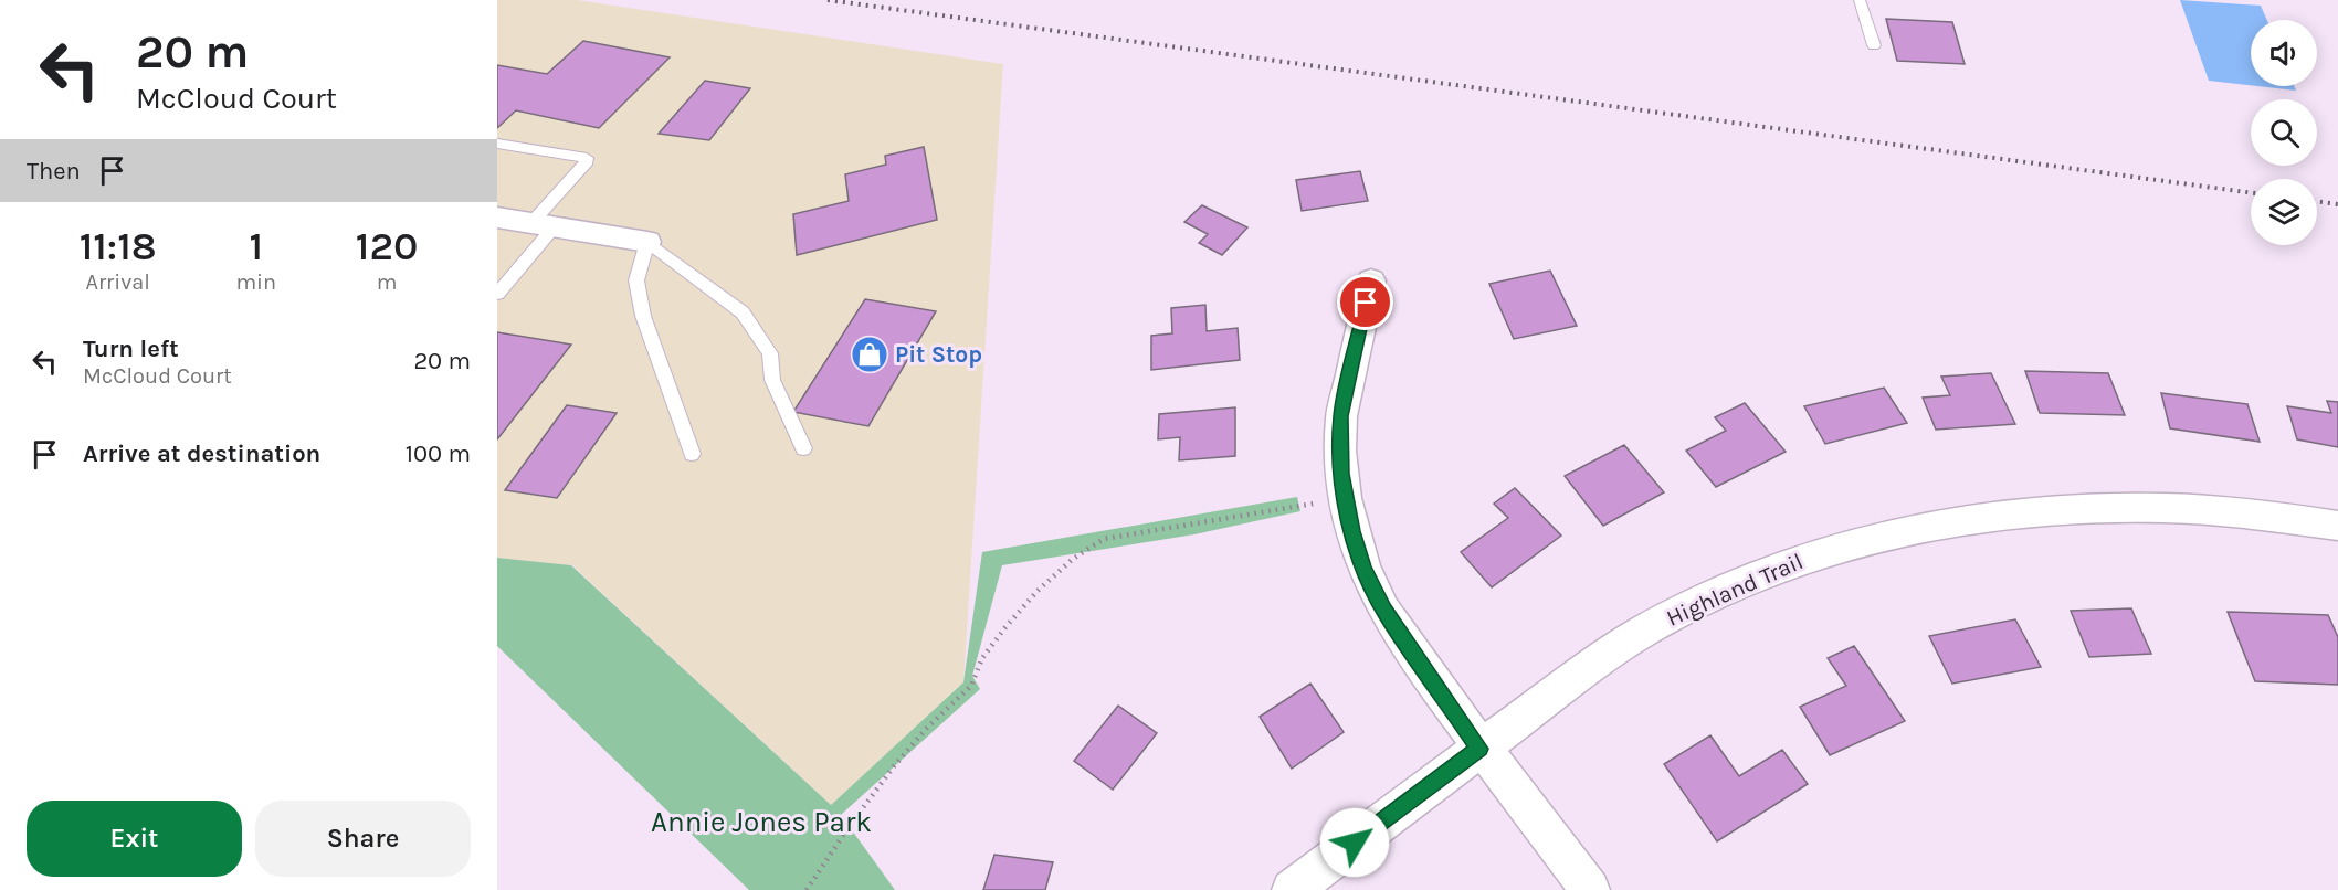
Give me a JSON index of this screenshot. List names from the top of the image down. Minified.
{"streets":{"street":["Highland Trail"]},"parks":["Annie Jones Park"],"places":{"shop":["Pit Stop"]},"page":{"turn":["20 m","McCloud Court"],"then":"Then","eta":["11:18","Arrival","1","min","120","m"],"list":[{"name":"Turn left","note":"McCloud Court","value":"20 m"},{"name":"Arrive at destination","value":"100 m"}],"buttons":["Exit","Share"]}}
